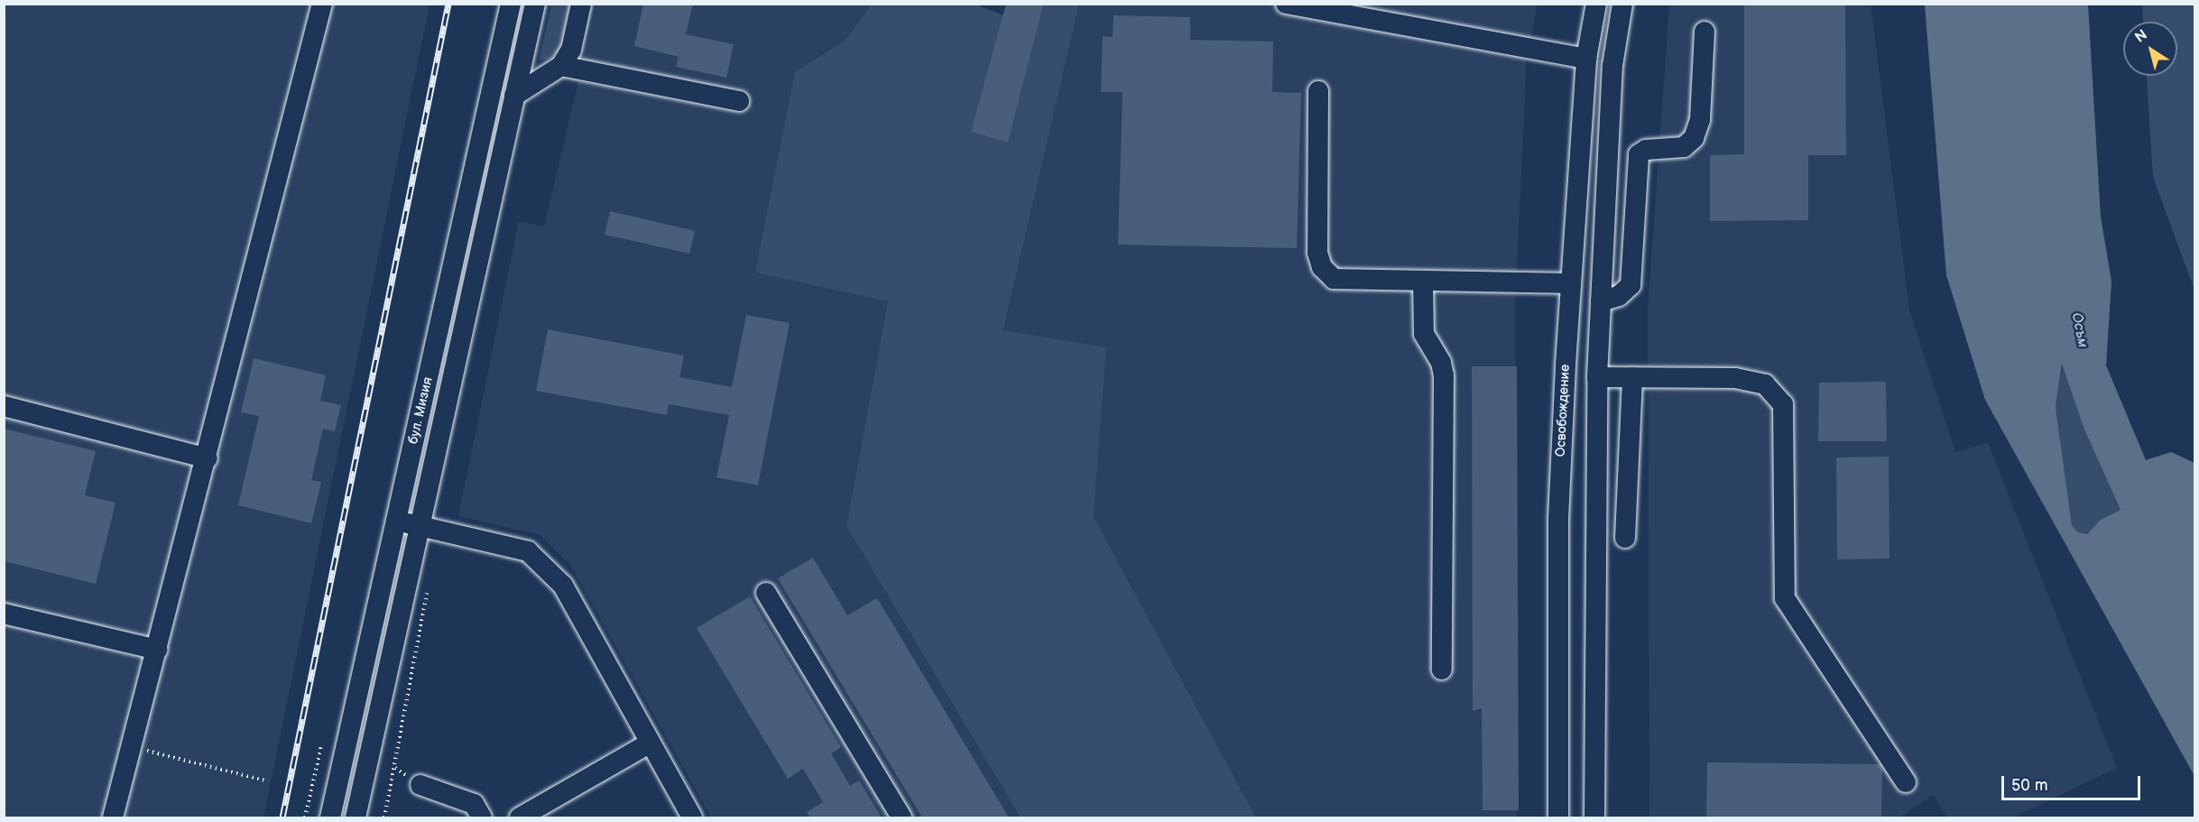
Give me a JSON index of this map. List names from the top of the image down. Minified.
{"streets":{"street":["бул. Мизия","Освобождение"]},"water":["Осъм"],"scale_bar":"50 m","north":"top left"}
